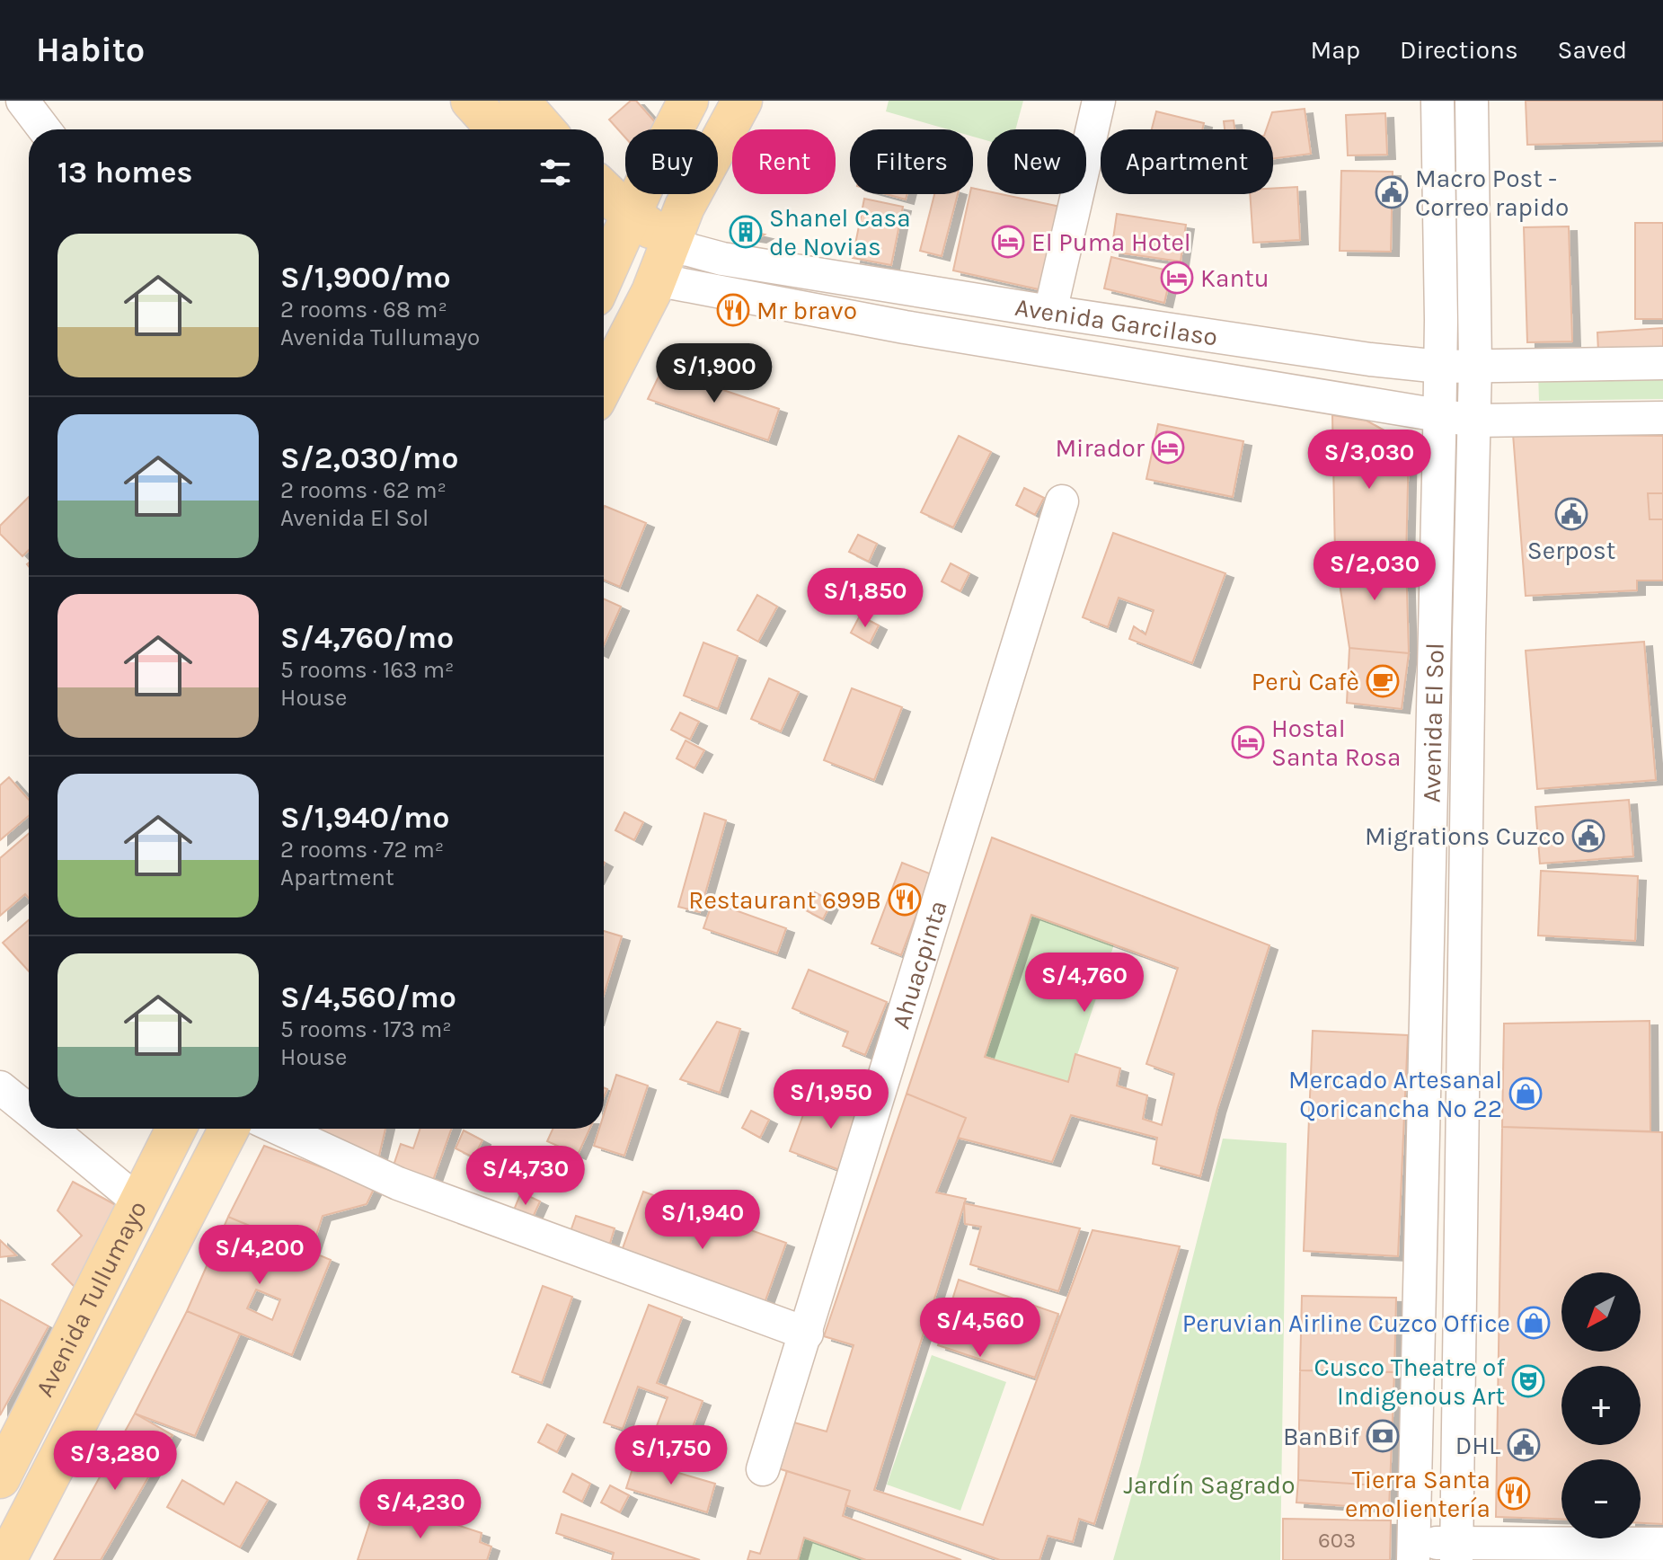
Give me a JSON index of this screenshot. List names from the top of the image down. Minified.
{"streets":{"main road":["Avenida Garcilaso","Avenida Tullumayo"],"street":["Avenida El Sol","Ahuacpinta"]},"crossings":[["Avenida Garcilaso","Avenida El Sol"]],"parks":["Jardín Sagrado"],"places":{"public building":["Macro Post - Correo rapido","Serpost","Migrations Cuzco","DHL"],"building":["Shanel Casa de Novias"],"hotel":["El Puma Hotel","Kantu","Mirador","Hostal Santa Rosa"],"restaurant":["Mr bravo","Restaurant 699B","Tierra Santa emolientería"],"cafe":["Perù Cafè"],"shop":["Mercado Artesanal Qoricancha Nº 22","Peruvian Airline Cuzco Office"],"theatre":["Cusco Theatre of Indigenous Art"],"bank":["BanBif"]},"house_numbers":["603"],"north":"bottom left","page":{"header":"Habito","nav":["Map","Directions","Saved"],"chip":["Buy","Rent","Filters","New","Apartment"],"heading":"13 homes","list":[{"name":"S/1,900/mo","note":"2 rooms · 68 m² · Avenida Tullumayo"},{"name":"S/2,030/mo","note":"2 rooms · 62 m² · Avenida El Sol"},{"name":"S/4,760/mo","note":"5 rooms · 163 m² · House"},{"name":"S/1,940/mo","note":"2 rooms · 72 m² · Apartment"},{"name":"S/4,560/mo","note":"5 rooms · 173 m² · House"}],"price":["S/1,900","S/3,030","S/2,030","S/1,850","S/4,760","S/1,950","S/4,730","S/1,940","S/4,200","S/4,560","S/1,750","S/3,280","S/4,230"],"map_buttons":["+","−"]}}
